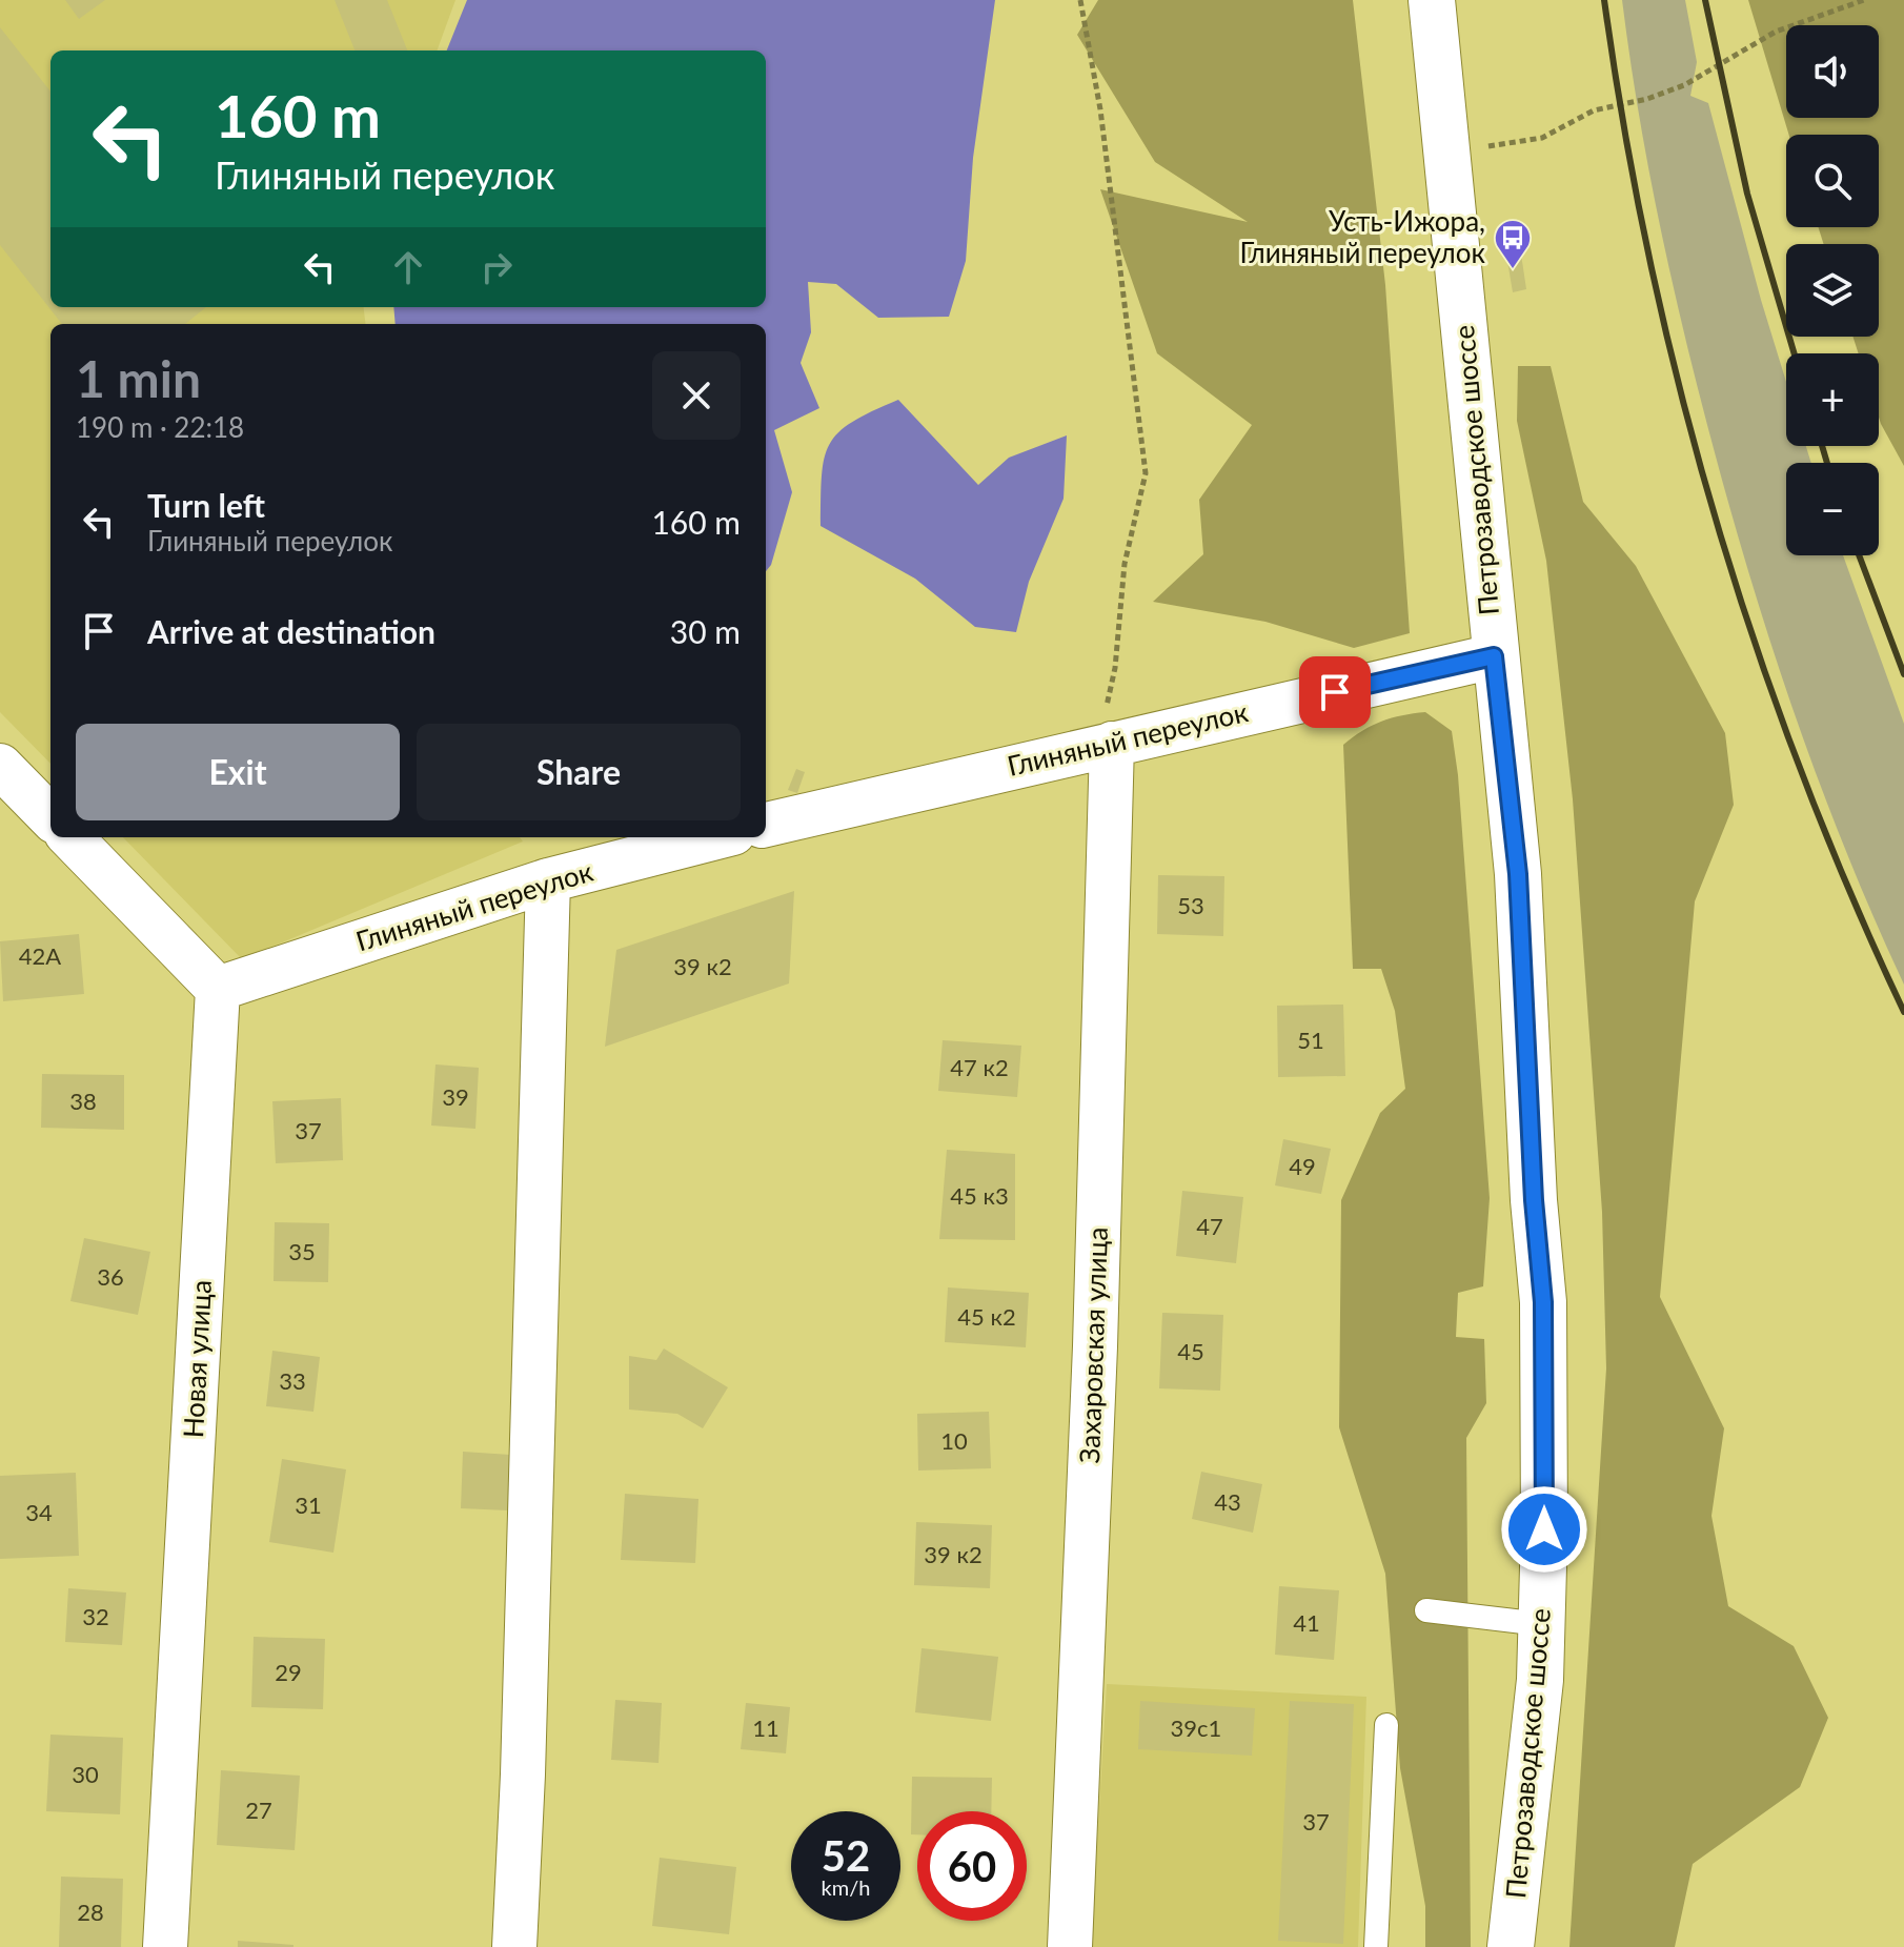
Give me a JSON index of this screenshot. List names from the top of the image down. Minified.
{"streets":{"main road":["Петрозаводское шоссе"],"street":["Глиняный переулок","Захаровская улица","Новая улица"]},"crossings":[["Петрозаводское шоссе","Глиняный переулок"],["Глиняный переулок","Захаровская улица"],["Глиняный переулок","Новая улица"]],"places":{"bus stop":["Усть-Ижора, Глиняный переулок"]},"house_numbers":["53","42А","39 к2","51","47 к2","39","38","37","49","45 к3","47","35","36","45 к2","45","33","10","43","31","34","39 к2","32","41","29","11","39с1","30","27","37","28"],"page":{"map_buttons":["+","−"],"turn":["160 m","Глиняный переулок"],"heading":["1 min","190 m · 22:18"],"list":[{"name":"Turn left","note":"Глиняный переулок","value":"160 m"},{"name":"Arrive at destination","value":"30 m"}],"buttons":["Exit","Share"],"speed":"52 km/h","limit":"60"}}
